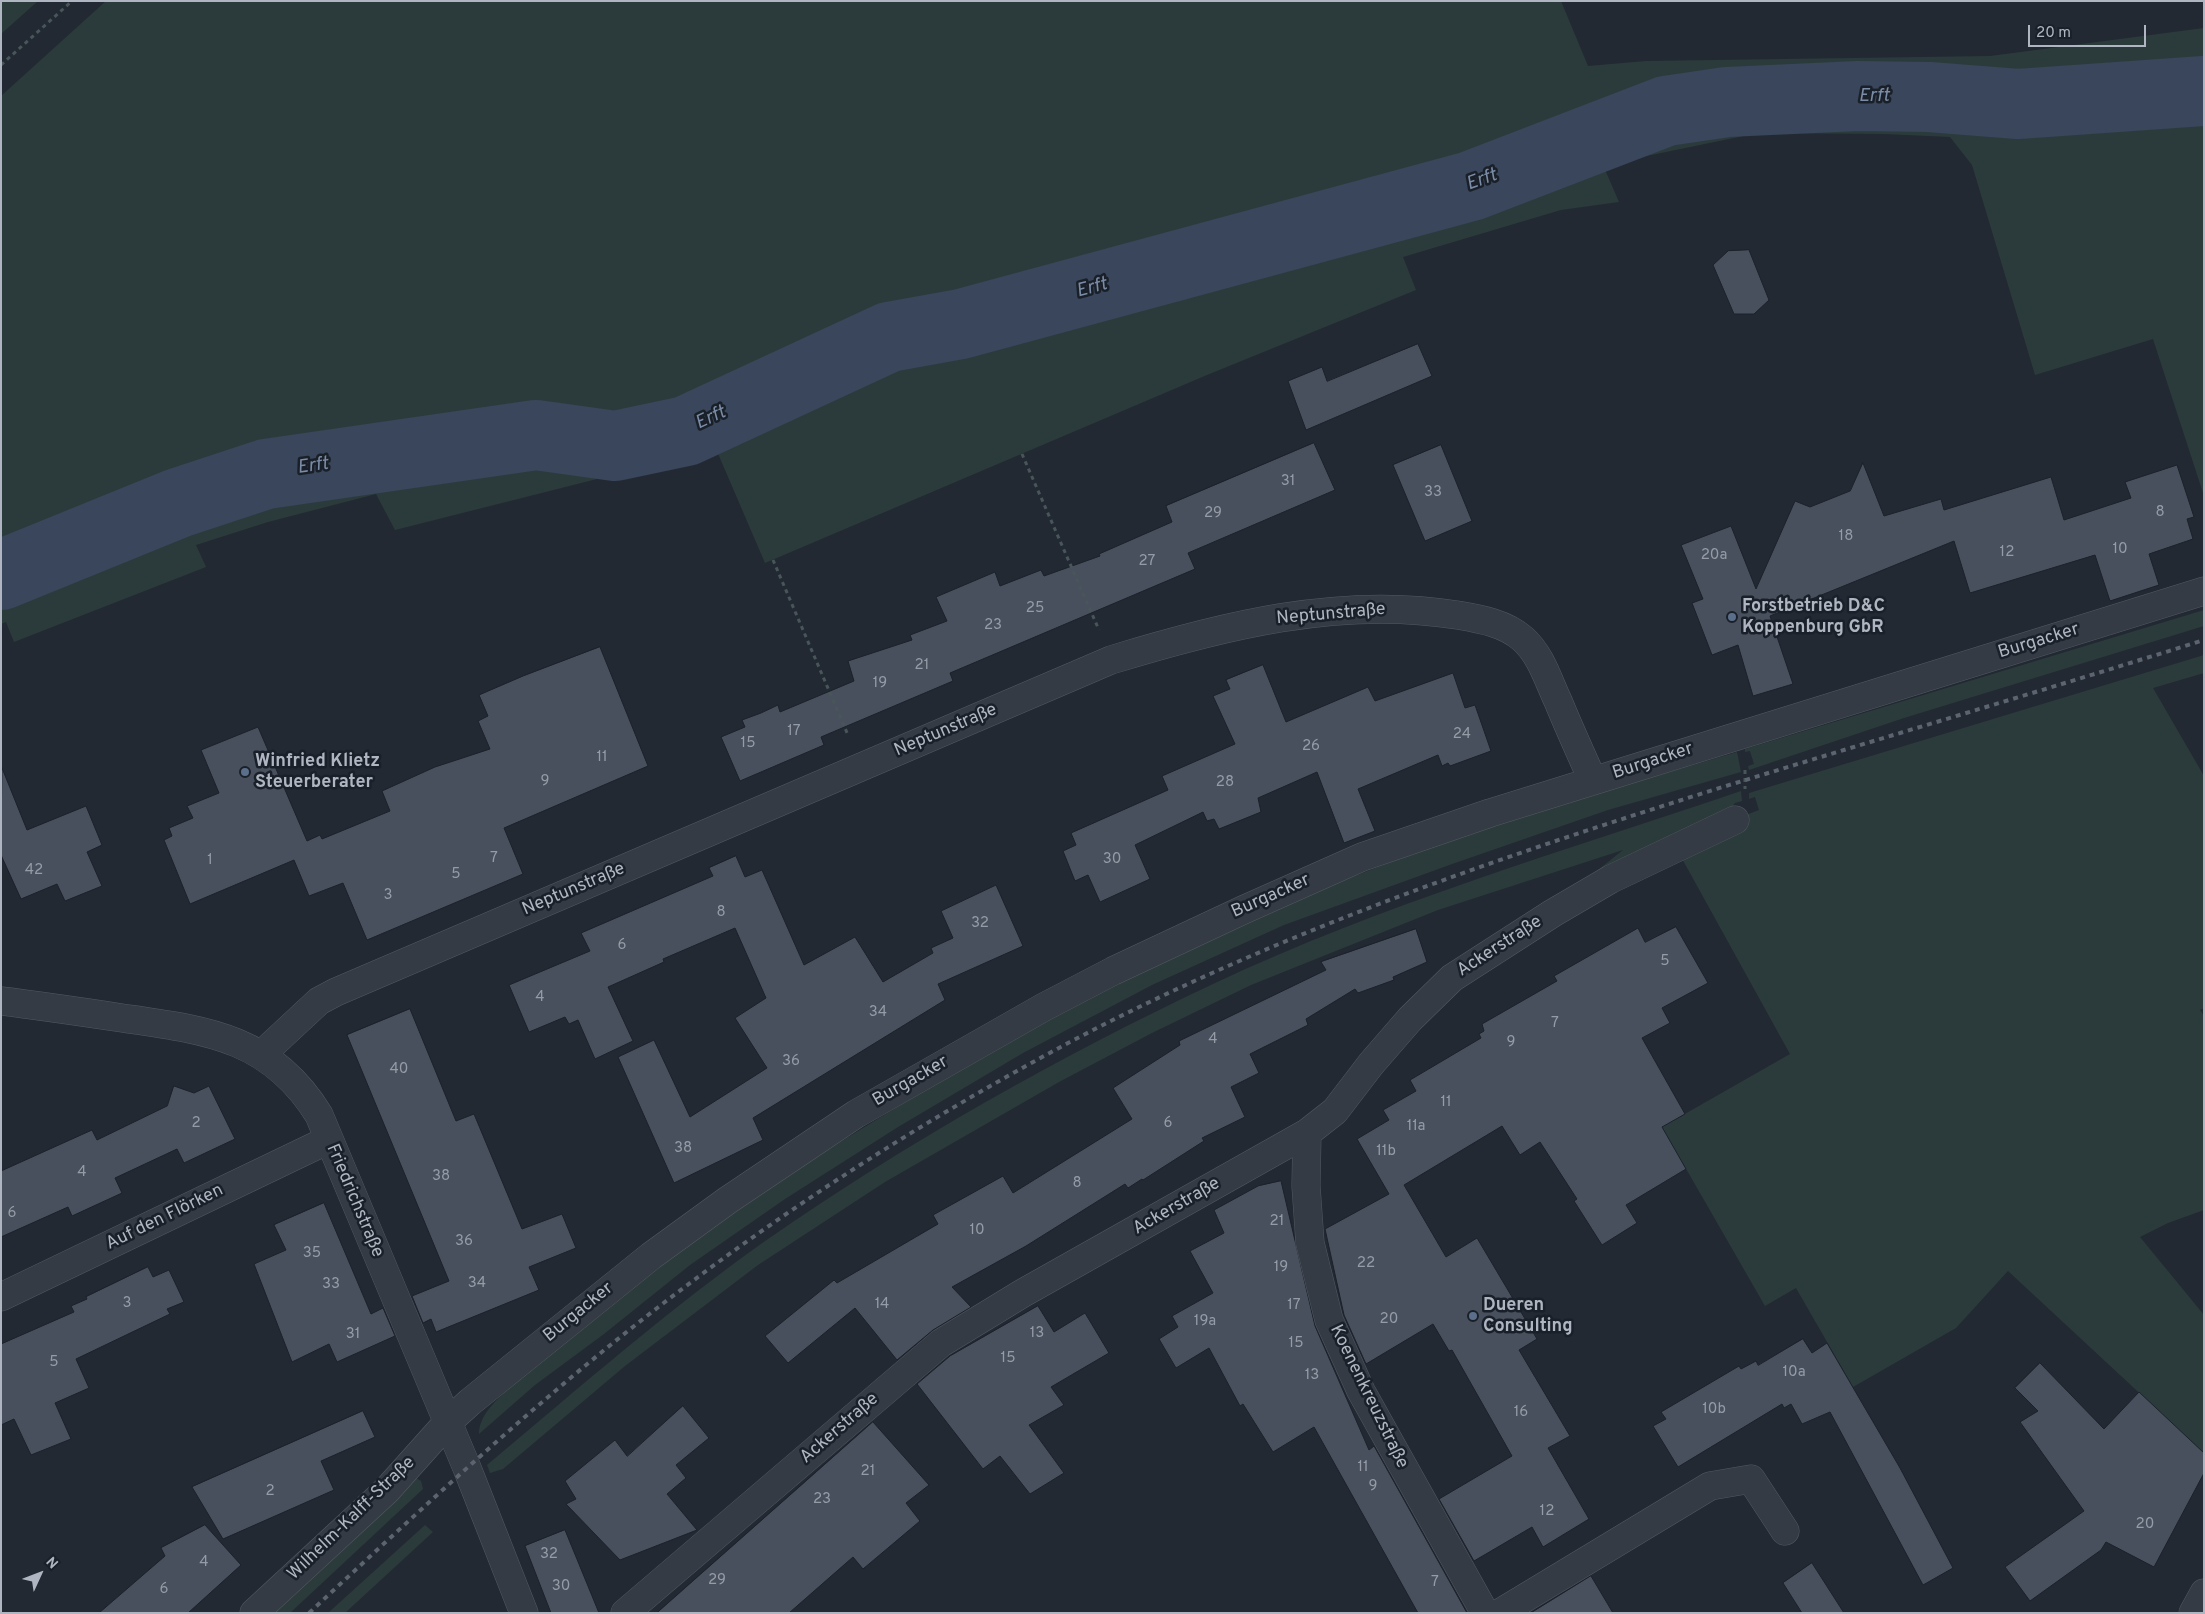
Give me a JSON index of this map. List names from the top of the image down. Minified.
{"streets":{"street":["Neptunstraße","Burgacker","Ackerstraße","Friedrichstraße","Auf den Flörken","Koenenkreuzstraße","Wilhelm-Kalff-Straße"]},"crossings":[["Neptunstraße","Burgacker"],["Neptunstraße","Friedrichstraße"],["Burgacker","Friedrichstraße"],["Burgacker","Wilhelm-Kalff-Straße"],["Ackerstraße","Koenenkreuzstraße"],["Friedrichstraße","Auf den Flörken"],["Friedrichstraße","Wilhelm-Kalff-Straße"]],"water":["Erft"],"places":["Forstbetrieb D&C Koppenburg GbR","Winfried Klietz Steuerberater","Dueren Consulting"],"house_numbers":["31","33","8","29","18","10","12","20a","27","25","23","21","19","17","24","15","26","11","9","28","7","30","1","42","5","3","8","32","6","5","4","34","7","4","9","36","40","11","2","6","11a","38","11b","4","38","8","6","21","10","36","35","22","19","34","33","3","14","17","20","19a","13","31","15","15","5","10a","13","10b","16","11","21","9","2","23","12","20","32","4","29","7","30","6"],"scale_bar":"20 m","north":"top right"}
